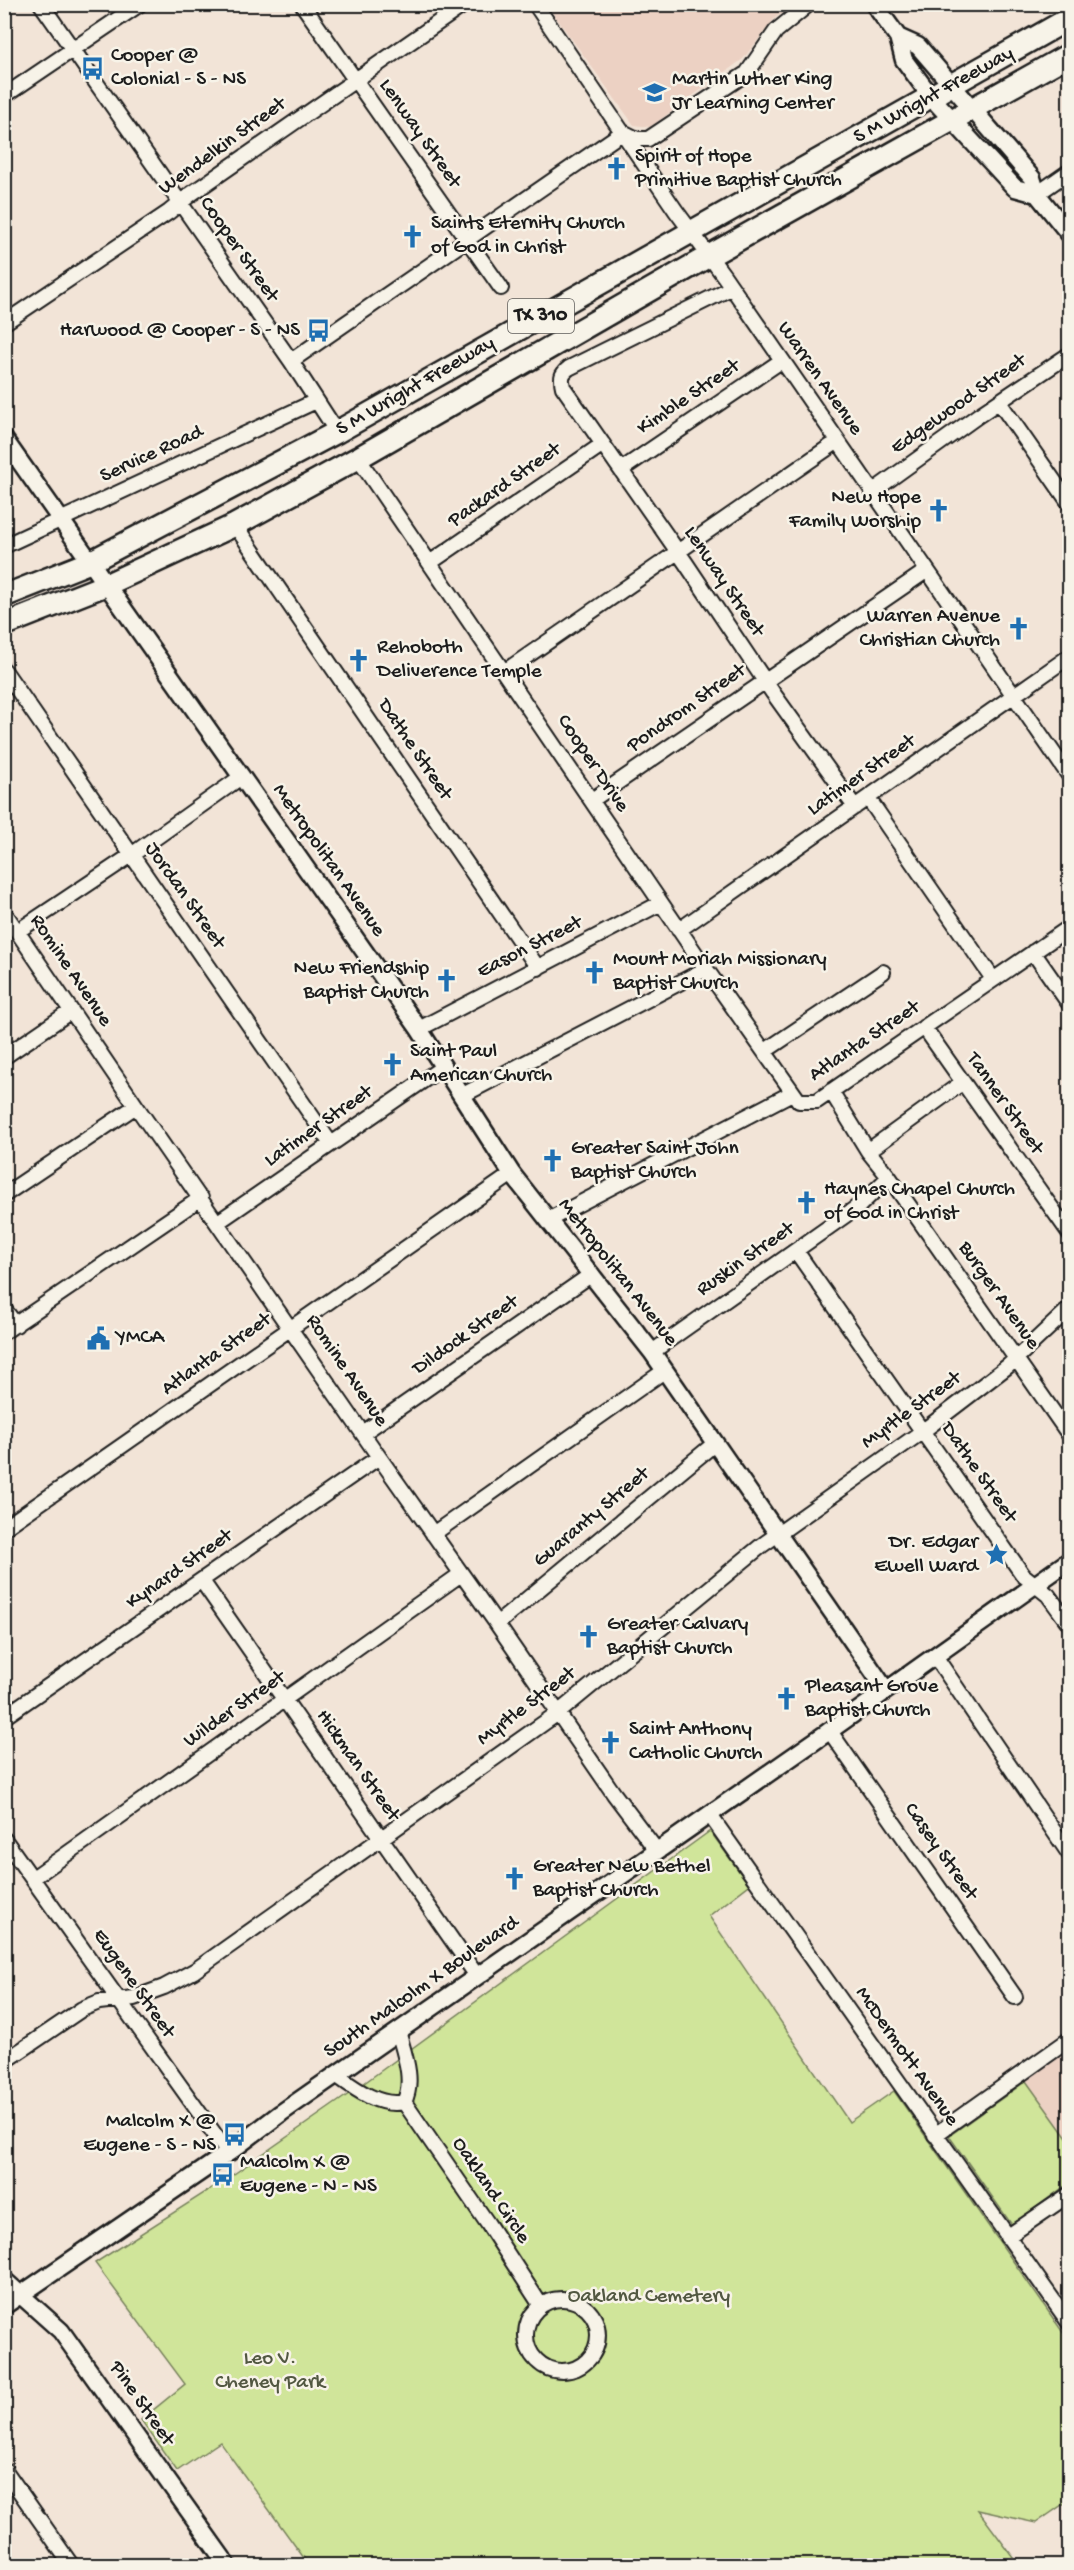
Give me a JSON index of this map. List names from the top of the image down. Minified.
{"streets":{"main road":["S M Wright Freeway","TX 310"],"street":["Lenway Street","Wendelkin Street","Cooper Street","Warren Avenue","Kimble Street","Edgewood Street","Service Road","Packard Street","Pondrom Street","Dathe Street","Cooper Drive","Latimer Street","Metropolitan Avenue","Jordan Street","Eason Street","Romine Avenue","Atlanta Street","Tanner Street","Ruskin Street","Burger Avenue","Dildock Street","Myrtle Street","Guaranty Street","Kynard Street","Wilder Street","Hickman Street","Casey Street","Eugene Street","South Malcolm X Boulevard","McDermott Avenue","Oakland Circle","Pine Street"]},"crossings":[["S M Wright Freeway","Cooper Street"],["S M Wright Freeway","Warren Avenue"],["S M Wright Freeway","Dathe Street"],["S M Wright Freeway","Cooper Drive"],["S M Wright Freeway","Metropolitan Avenue"],["Lenway Street","Wendelkin Street"],["Lenway Street","Warren Avenue"],["Lenway Street","Kimble Street"],["Lenway Street","Packard Street"],["Lenway Street","Pondrom Street"],["Lenway Street","Latimer Street"],["Wendelkin Street","Cooper Street"],["Cooper Street","Service Road"],["Warren Avenue","Kimble Street"],["Warren Avenue","Edgewood Street"],["Warren Avenue","Pondrom Street"],["Warren Avenue","Latimer Street"],["Service Road","Metropolitan Avenue"],["Packard Street","Cooper Drive"],["Pondrom Street","Cooper Drive"],["Dathe Street","Eason Street"],["Dathe Street","Ruskin Street"],["Dathe Street","Myrtle Street"],["Dathe Street","South Malcolm X Boulevard"],["Cooper Drive","Latimer Street"],["Cooper Drive","Eason Street"],["Cooper Drive","Atlanta Street"],["Latimer Street","Metropolitan Avenue"],["Latimer Street","Jordan Street"],["Latimer Street","Romine Avenue"],["Metropolitan Avenue","Eason Street"],["Metropolitan Avenue","Atlanta Street"],["Metropolitan Avenue","Ruskin Street"],["Metropolitan Avenue","Dildock Street"],["Metropolitan Avenue","Myrtle Street"],["Metropolitan Avenue","Guaranty Street"],["Metropolitan Avenue","South Malcolm X Boulevard"],["Romine Avenue","Atlanta Street"],["Romine Avenue","Dildock Street"],["Romine Avenue","Myrtle Street"],["Romine Avenue","Guaranty Street"],["Romine Avenue","Kynard Street"],["Romine Avenue","Wilder Street"],["Romine Avenue","South Malcolm X Boulevard"],["Atlanta Street","Tanner Street"],["Atlanta Street","Burger Avenue"],["Ruskin Street","Burger Avenue"],["Burger Avenue","Myrtle Street"],["Myrtle Street","Hickman Street"],["Myrtle Street","Eugene Street"],["Kynard Street","Hickman Street"],["Wilder Street","Hickman Street"],["Wilder Street","Eugene Street"],["Hickman Street","South Malcolm X Boulevard"],["Casey Street","South Malcolm X Boulevard"],["Eugene Street","South Malcolm X Boulevard"],["South Malcolm X Boulevard","McDermott Avenue"],["South Malcolm X Boulevard","Pine Street"]],"parks":["Oakland Cemetery","Leo V. Cheney Park"],"places":{"bus stop":["Cooper @ Colonial - S - NS","Harwood @ Cooper - S - NS","Malcolm X @ Eugene - S - NS","Malcolm X @ Eugene - N - NS"],"school or university":["Martin Luther King Jr Learning Center"],"church":["Spirit of Hope Primitive Baptist Church","Saints Eternity Church of God in Christ","New Hope Family Worship","Warren Avenue Christian Church","Rehoboth Deliverence Temple","Mount Moriah Missionary Baptist Church","New Friendship Baptist Church","Saint Paul American Church","Greater Saint John Baptist Church","Haynes Chapel Church of God in Christ","Greater Calvary Baptist Church","Pleasant Grove Baptist Church","Saint Anthony Catholic Church","Greater New Bethel Baptist Church"],"public building":["YMCA"],"place":["Dr. Edgar Ewell Ward"]}}
